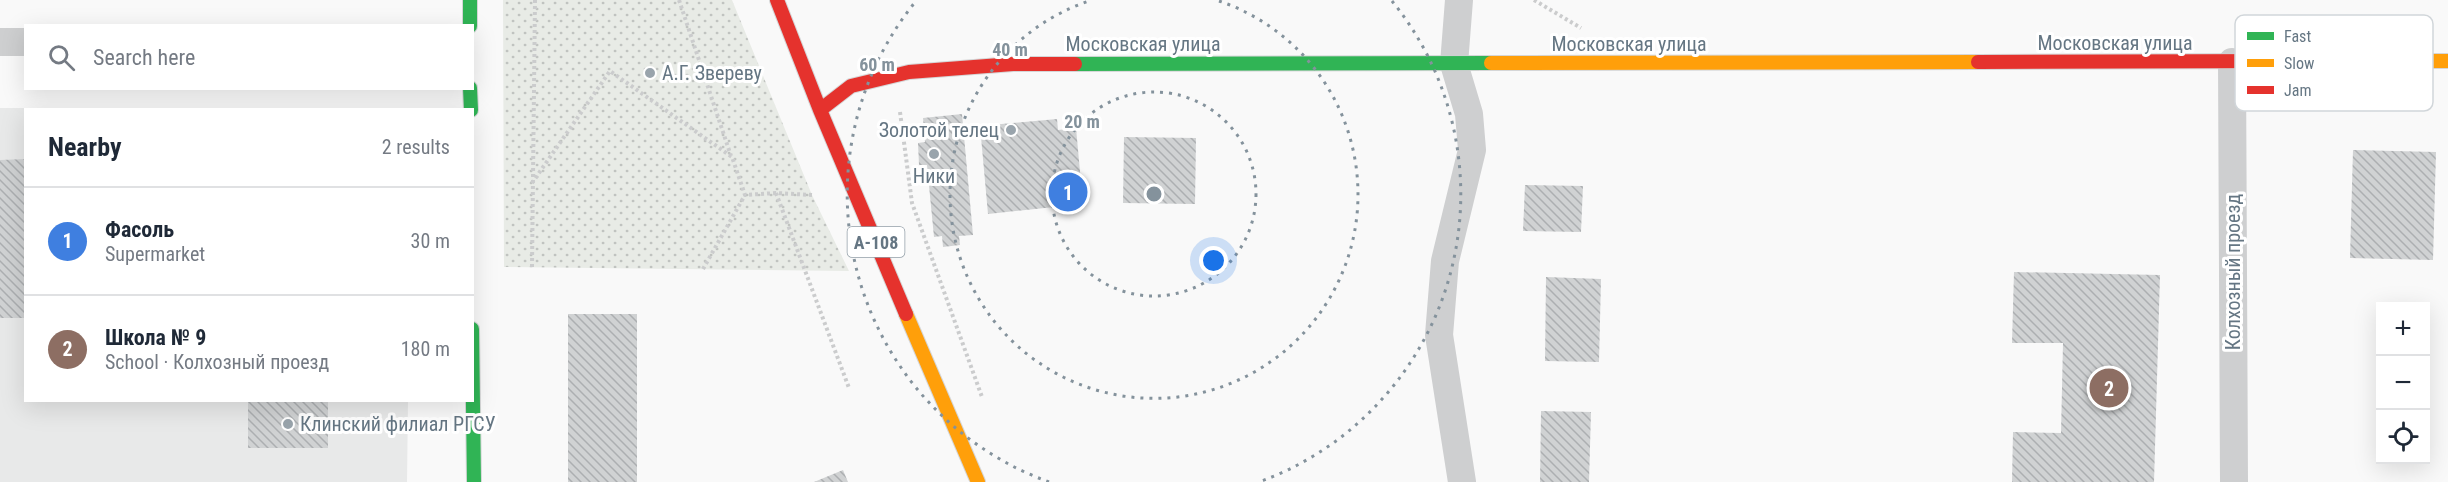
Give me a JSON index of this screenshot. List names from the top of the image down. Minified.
{"streets":{"main road":["Московская улица","А-108"],"street":["Колхозный проезд"]},"crossings":[["Московская улица","А-108"],["Московская улица","Колхозный проезд"]],"places":["А.Г. Звереву","Золотой телец","Ники","Клинский филиал РГСУ"],"legend":["Fast","Slow","Jam"],"page":{"search":"Search here","heading":["Nearby","2 results"],"pins":["1","2"],"list":[{"mark":"1","name":"Фасоль","note":"Supermarket","value":"30 m"},{"mark":"2","name":"Школа № 9","note":"School · Колхозный проезд","value":"180 m"}],"map_buttons":["+","−"]},"rings":["40 m","60 m","20 m"]}
